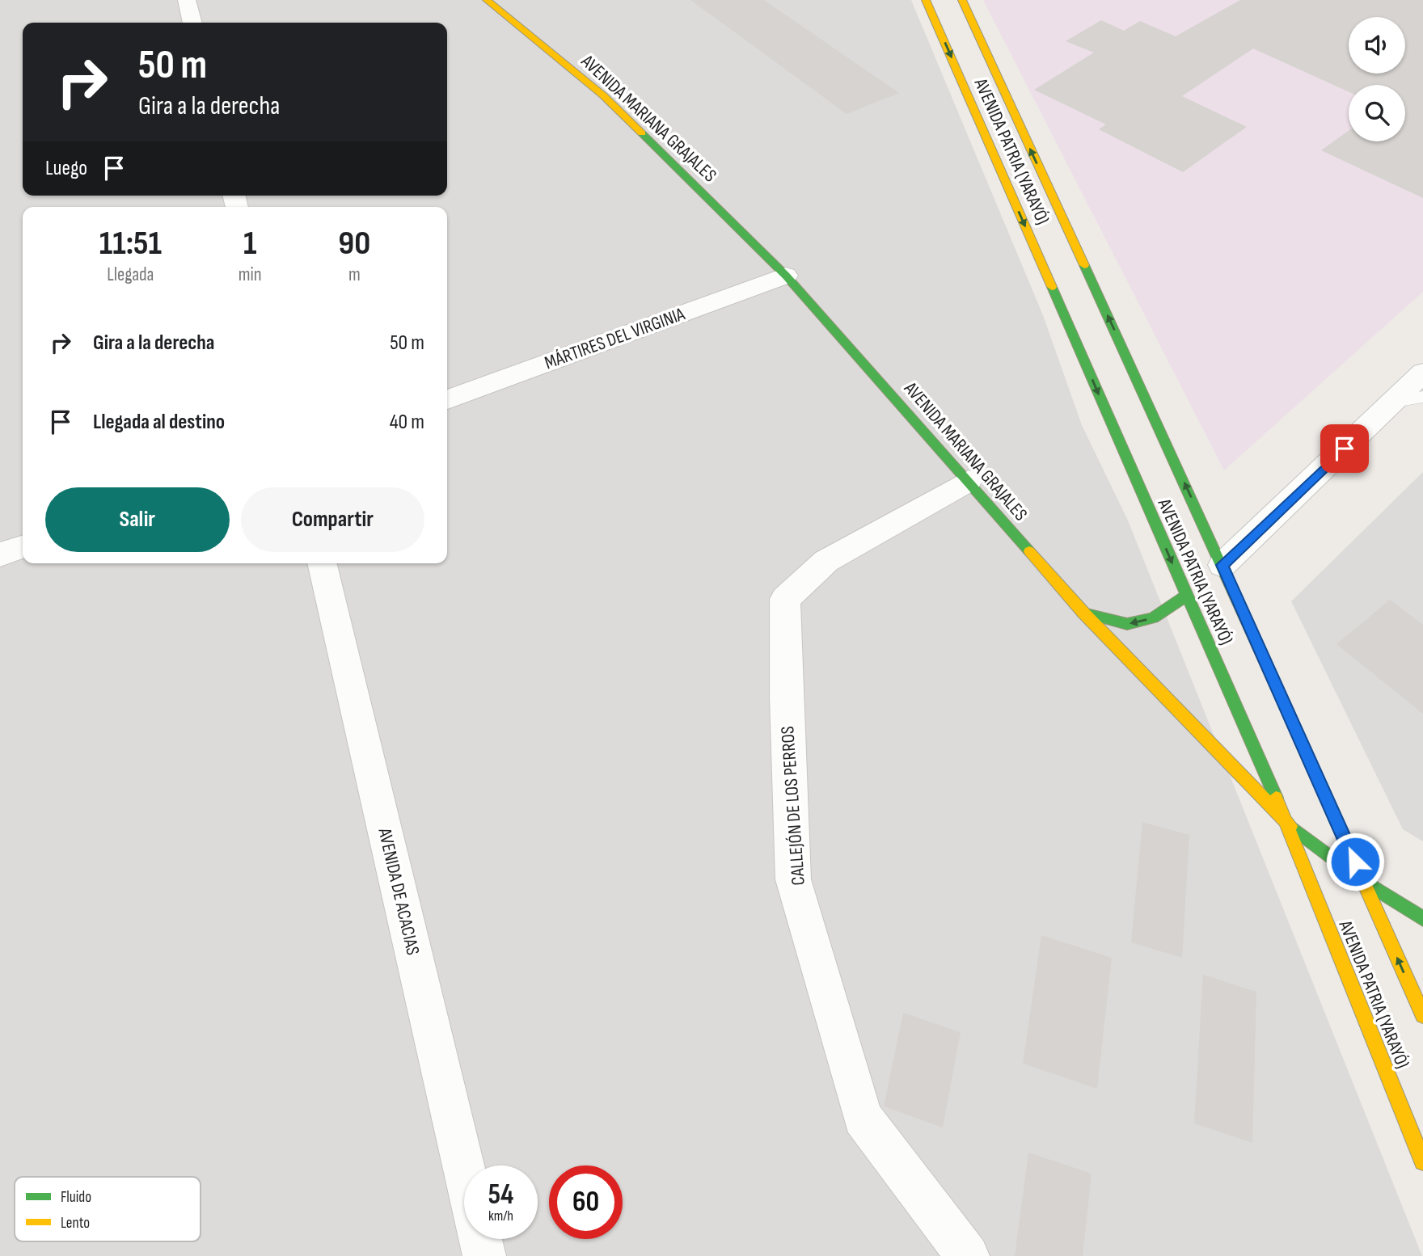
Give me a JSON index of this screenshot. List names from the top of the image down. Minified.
{"streets":{"main road":["AVENIDA MARIANA GRAJALES","AVENIDA PATRIA (YARAYÓ)"],"street":["MÁRTIRES DEL VIRGINIA","CALLEJÓN DE LOS PERROS","AVENIDA DE ACACIAS"]},"crossings":[["AVENIDA MARIANA GRAJALES","AVENIDA PATRIA (YARAYÓ)"],["AVENIDA MARIANA GRAJALES","MÁRTIRES DEL VIRGINIA"],["AVENIDA MARIANA GRAJALES","CALLEJÓN DE LOS PERROS"]],"legend":["Fluido","Lento"],"page":{"turn":["50 m","Gira a la derecha"],"then":"Luego","eta":["11:51","Llegada","1","min","90","m"],"list":[{"name":"Gira a la derecha","value":"50 m"},{"name":"Llegada al destino","value":"40 m"}],"buttons":["Salir","Compartir"],"speed":"54 km/h","limit":"60"}}
